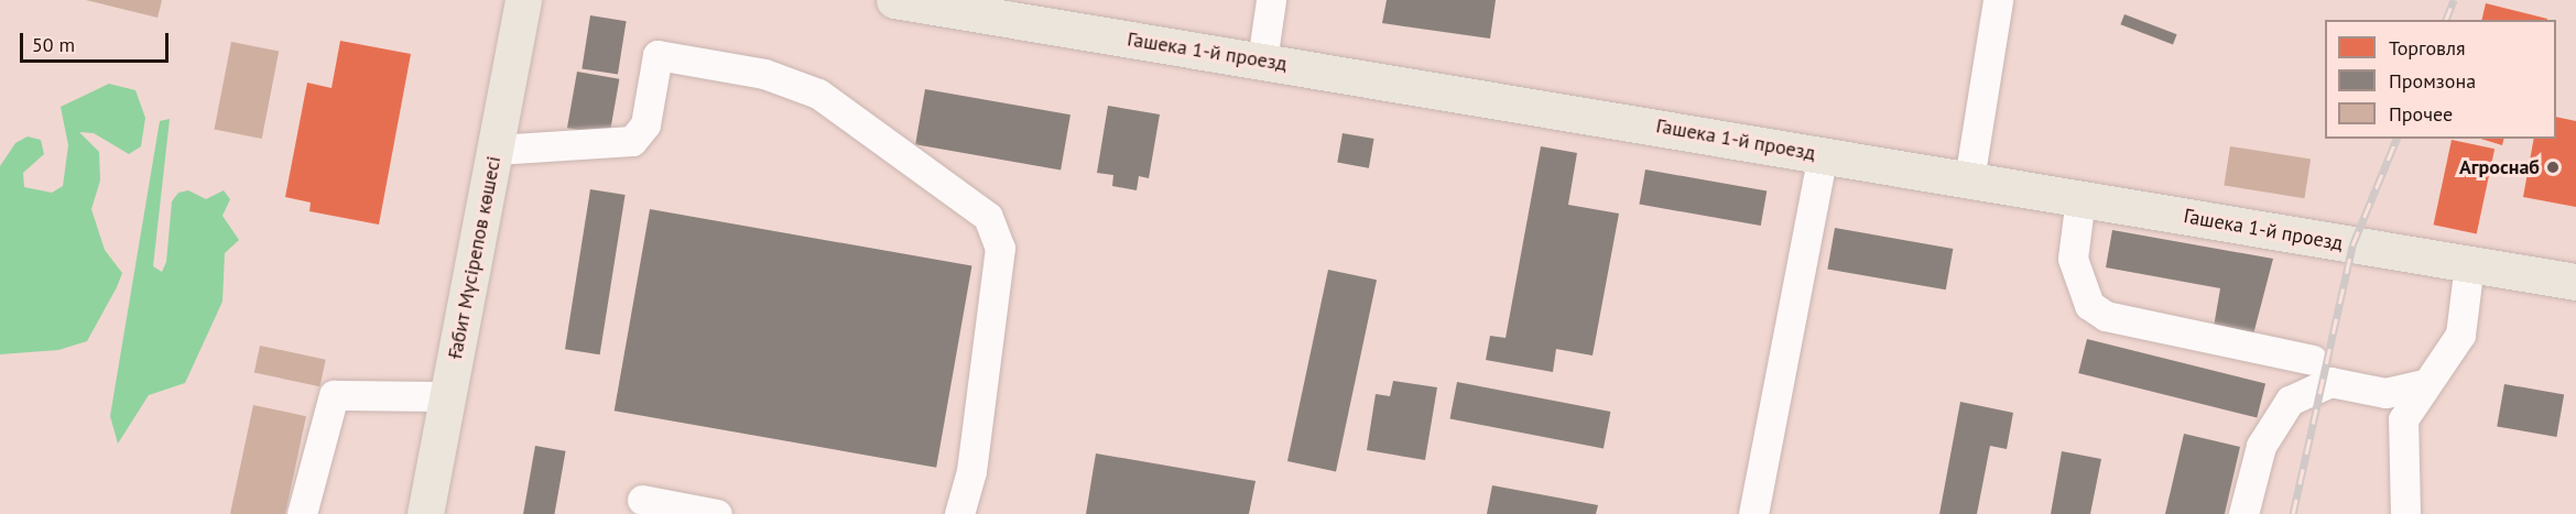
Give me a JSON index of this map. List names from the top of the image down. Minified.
{"streets":{"main road":["Гашека 1-й проезд","Ғабит Мүсірепов көшесі"]},"places":["Агроснаб"],"legend":["Торговля","Промзона","Прочее"],"scale_bar":"50 m"}
